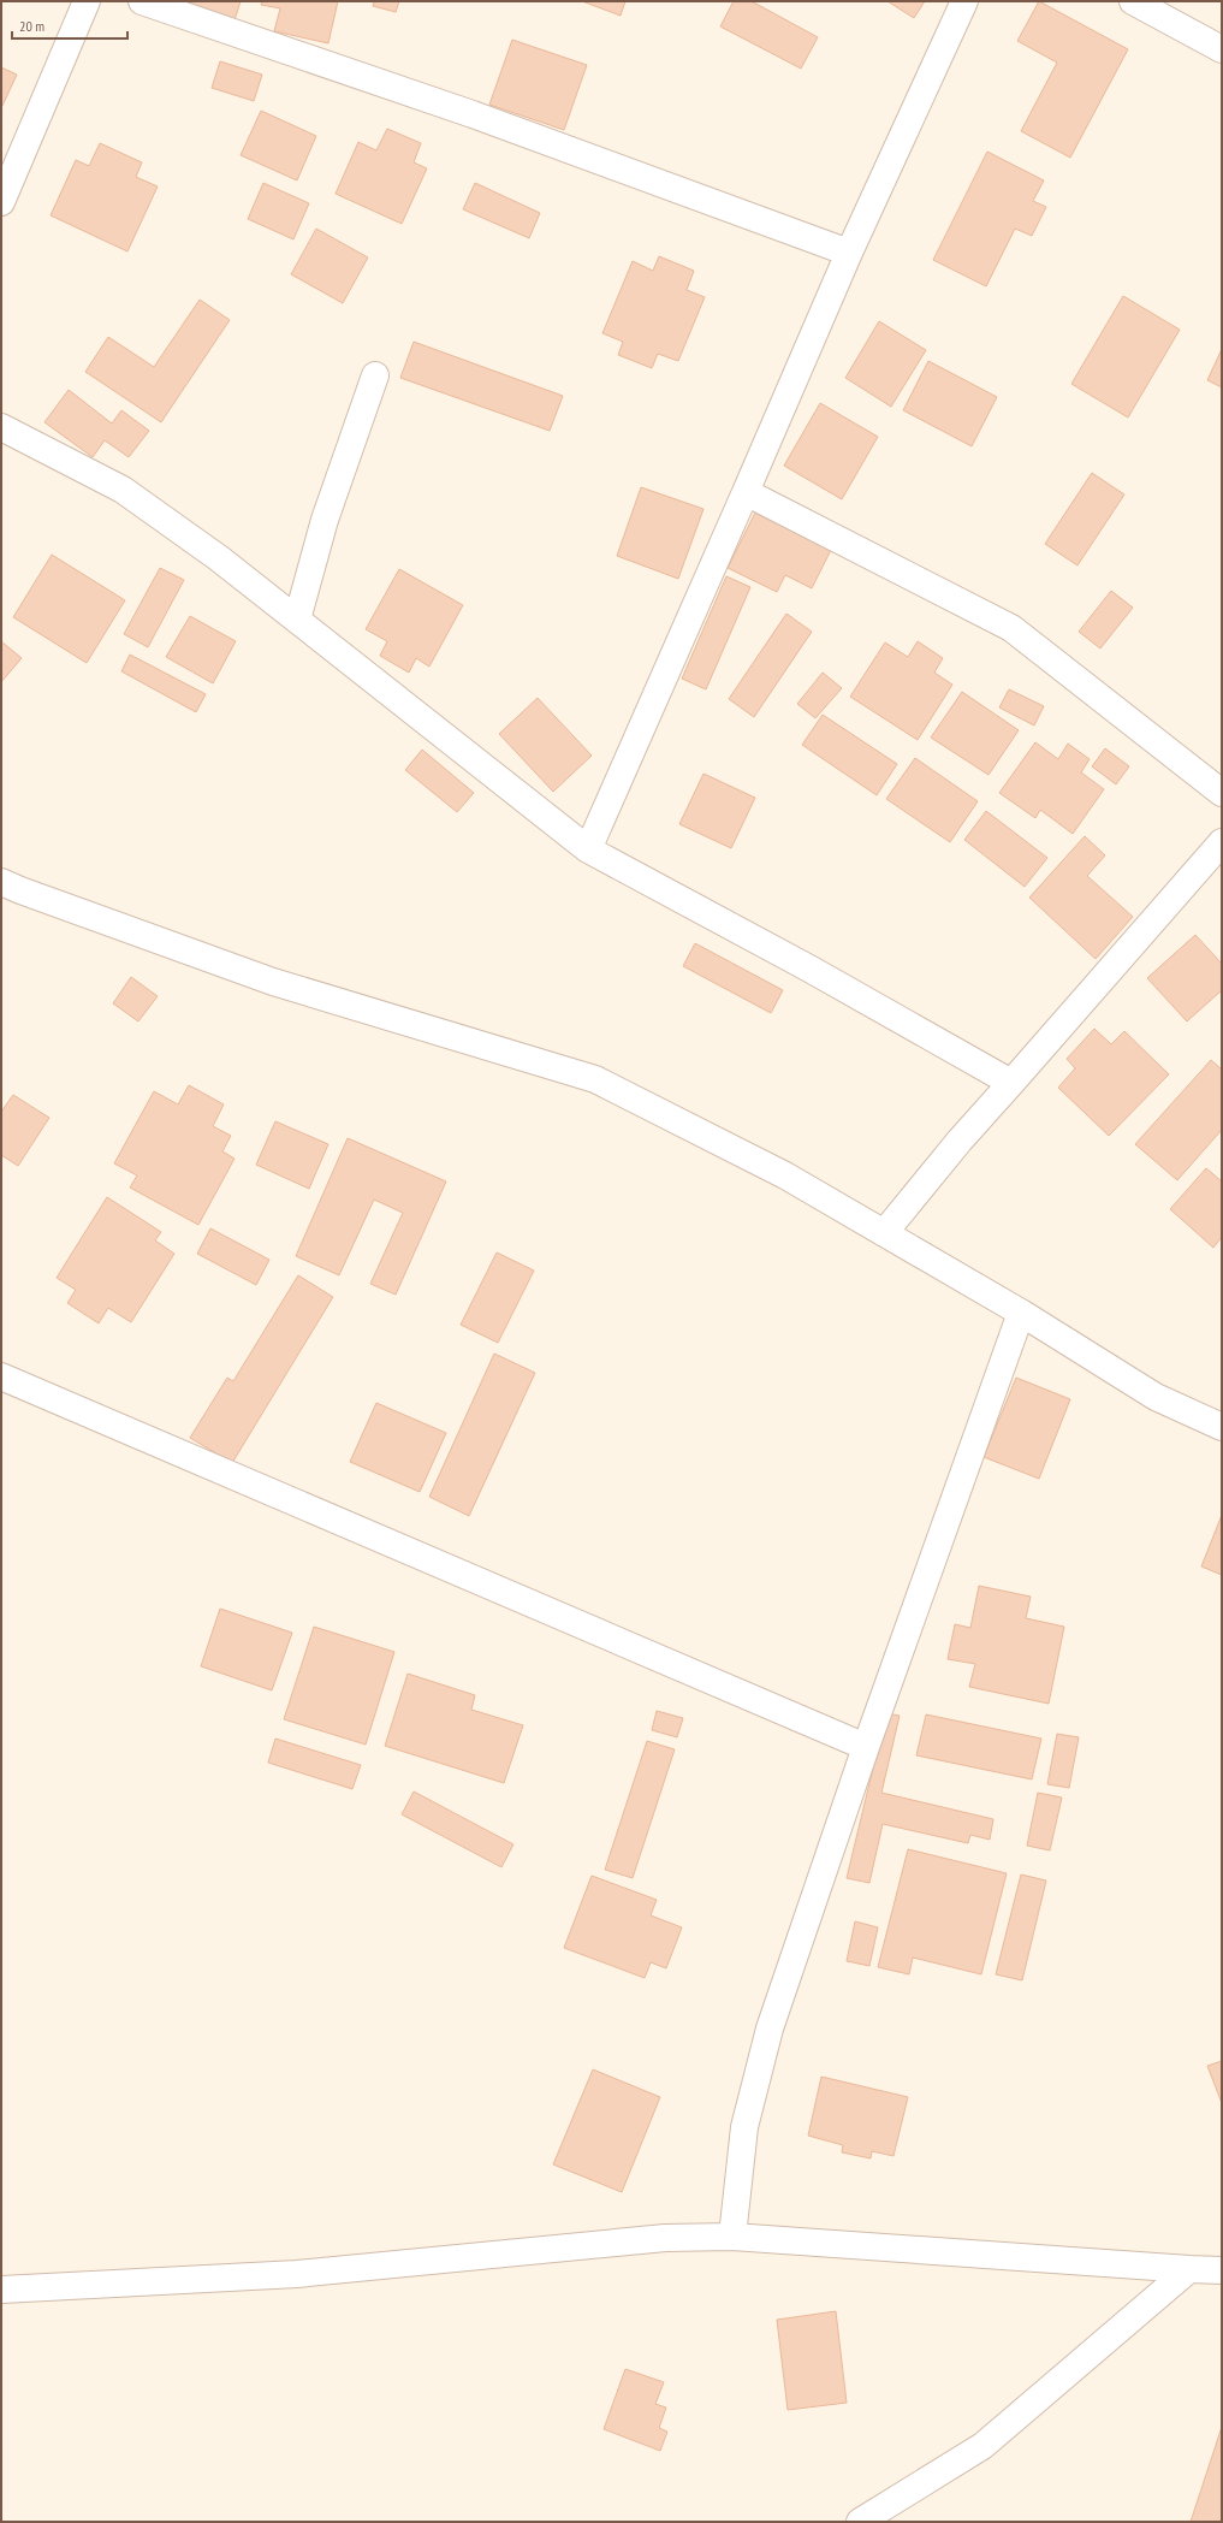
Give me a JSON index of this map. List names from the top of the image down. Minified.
{"scale_bar":"20 m"}
